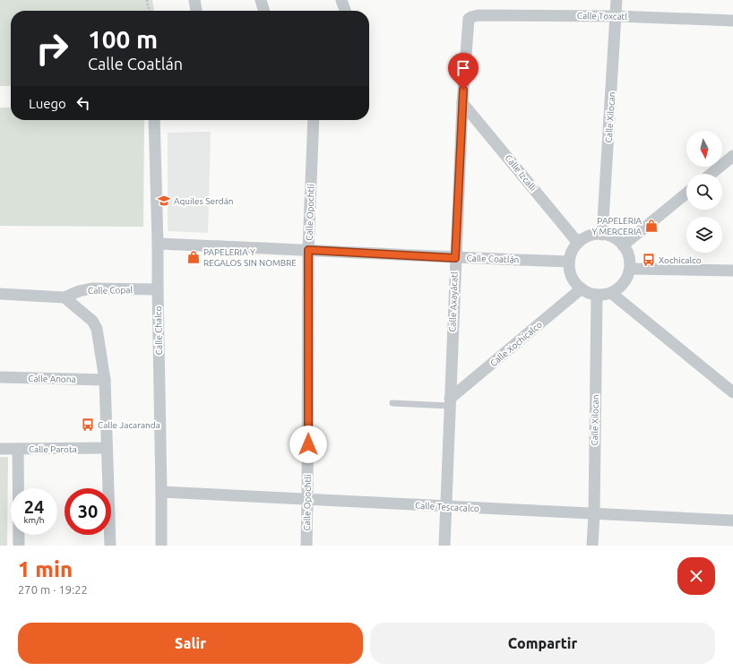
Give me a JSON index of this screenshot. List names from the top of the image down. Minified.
{"streets":{"street":["Calle Toxcatl","Calle Xilocan","Calle Izcalli","Calle Opochtli","Calle Coatlán","Calle Copal","Calle Axayácatl","Calle Chalco","Calle Xochicalco","Calle Anona","Calle Parota","Calle Tescacalco"]},"crossings":[["Calle Toxcatl","Calle Xilocan"],["Calle Toxcatl","Calle Axayácatl"],["Calle Xilocan","Calle Izcalli"],["Calle Xilocan","Calle Coatlán"],["Calle Xilocan","Calle Xochicalco"],["Calle Xilocan","Calle Tescacalco"],["Calle Izcalli","Calle Coatlán"],["Calle Izcalli","Calle Axayácatl"],["Calle Izcalli","Calle Xochicalco"],["Calle Opochtli","Calle Coatlán"],["Calle Opochtli","Calle Tescacalco"],["Calle Coatlán","Calle Axayácatl"],["Calle Coatlán","Calle Chalco"],["Calle Coatlán","Calle Xochicalco"],["Calle Copal","Calle Chalco"],["Calle Axayácatl","Calle Xochicalco"],["Calle Axayácatl","Calle Tescacalco"],["Calle Chalco","Calle Tescacalco"]],"places":{"school or university":["Aquiles Serdán"],"shop":["PAPELERIA Y MERCERIA","PAPELERIA Y REGALOS SIN NOMBRE"],"bus stop":["Xochicalco","Calle Jacaranda"]},"north":"bottom","page":{"turn":["100 m","Calle Coatlán"],"then":"Luego","speed":"24 km/h","limit":"30","heading":["1 min","270 m · 19:22"],"buttons":["Salir","Compartir"]}}
